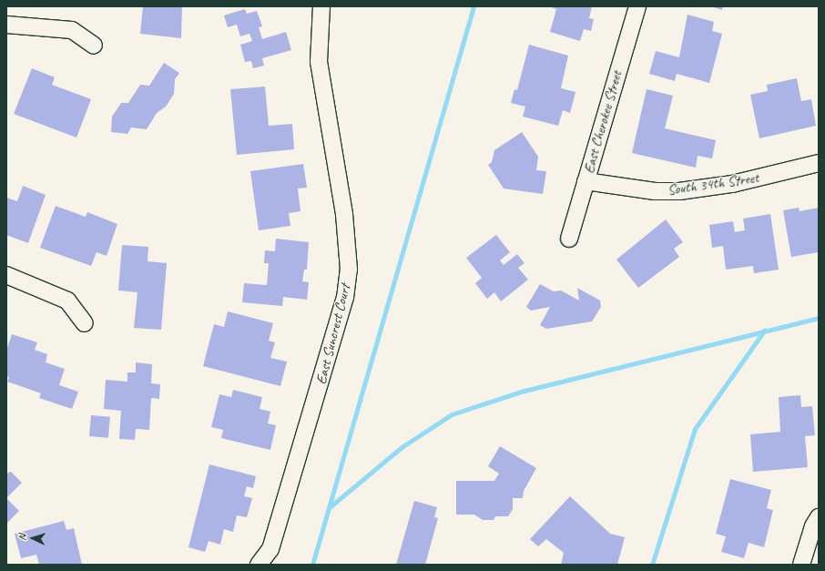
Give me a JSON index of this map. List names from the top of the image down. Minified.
{"streets":{"street":["East Cherokee Street","South 34th Street","East Suncrest Court"]},"crossings":[["East Cherokee Street","South 34th Street"]],"north":"left"}
